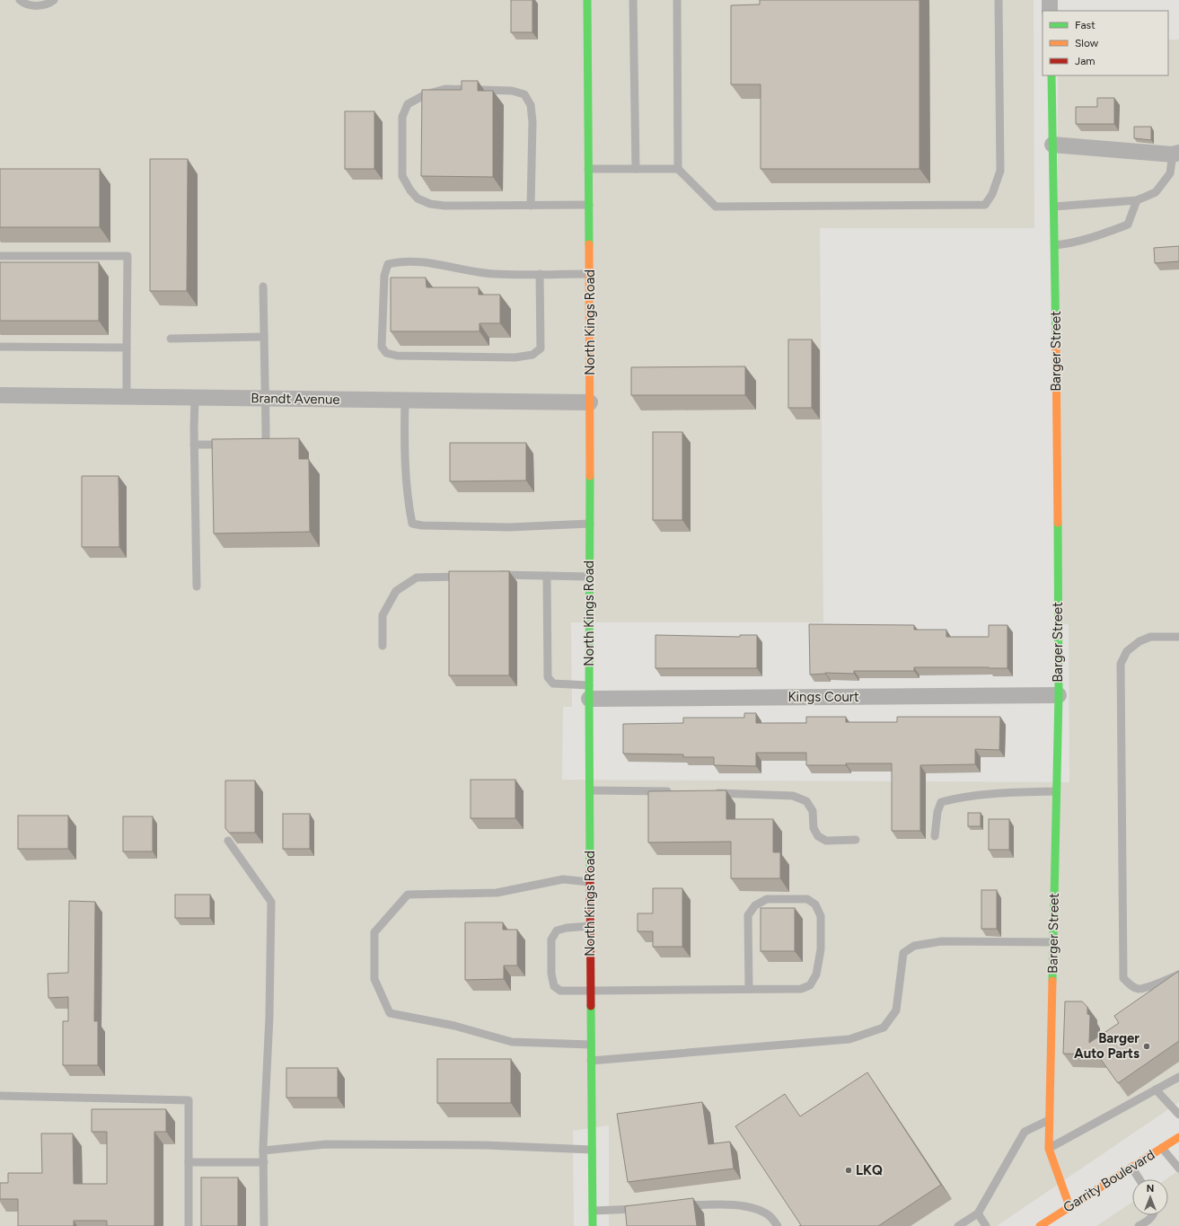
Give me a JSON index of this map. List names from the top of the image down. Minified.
{"streets":{"street":["North Kings Road","Barger Street","Brandt Avenue","Kings Court","Garrity Boulevard"]},"crossings":[["North Kings Road","Brandt Avenue"],["North Kings Road","Kings Court"],["Barger Street","Kings Court"],["Barger Street","Garrity Boulevard"]],"places":["Barger Auto Parts","LKQ"],"legend":["Fast","Slow","Jam"],"north":"top"}
